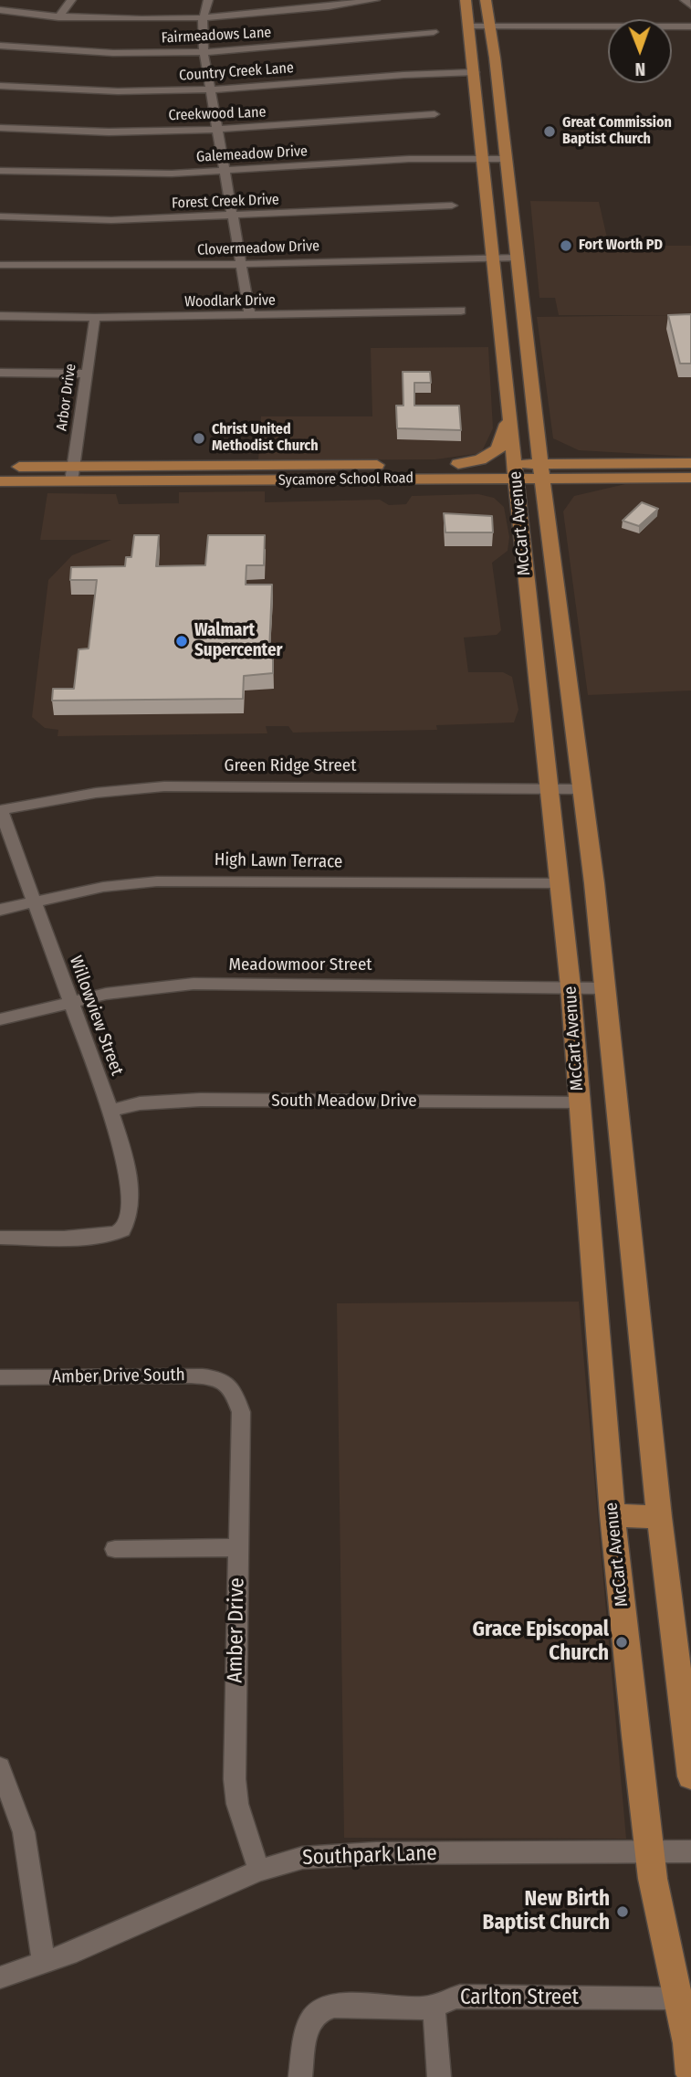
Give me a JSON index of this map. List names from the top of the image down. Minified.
{"streets":{"main road":["Sycamore School Road","McCart Avenue"],"street":["Fairmeadows Lane","Country Creek Lane","Creekwood Lane","Galemeadow Drive","Forest Creek Drive","Clovermeadow Drive","Woodlark Drive","Arbor Drive","Green Ridge Street","High Lawn Terrace","Meadowmoor Street","Willowview Street","South Meadow Drive","Amber Drive South","Amber Drive","Southpark Lane","Carlton Street"]},"crossings":[["Country Creek Lane","McCart Avenue"],["Galemeadow Drive","McCart Avenue"],["Clovermeadow Drive","McCart Avenue"],["Woodlark Drive","Arbor Drive"],["Arbor Drive","Sycamore School Road"],["Sycamore School Road","McCart Avenue"],["McCart Avenue","Green Ridge Street"],["McCart Avenue","High Lawn Terrace"],["McCart Avenue","Meadowmoor Street"],["McCart Avenue","South Meadow Drive"],["McCart Avenue","Southpark Lane"],["McCart Avenue","Carlton Street"],["Green Ridge Street","Willowview Street"],["High Lawn Terrace","Willowview Street"],["Meadowmoor Street","Willowview Street"],["Willowview Street","South Meadow Drive"],["Amber Drive South","Amber Drive"],["Amber Drive","Southpark Lane"]],"places":["Great Commission Baptist Church","Fort Worth PD","Christ United Methodist Church","Walmart Supercenter","Grace Episcopal Church","New Birth Baptist Church"],"north":"bottom"}
